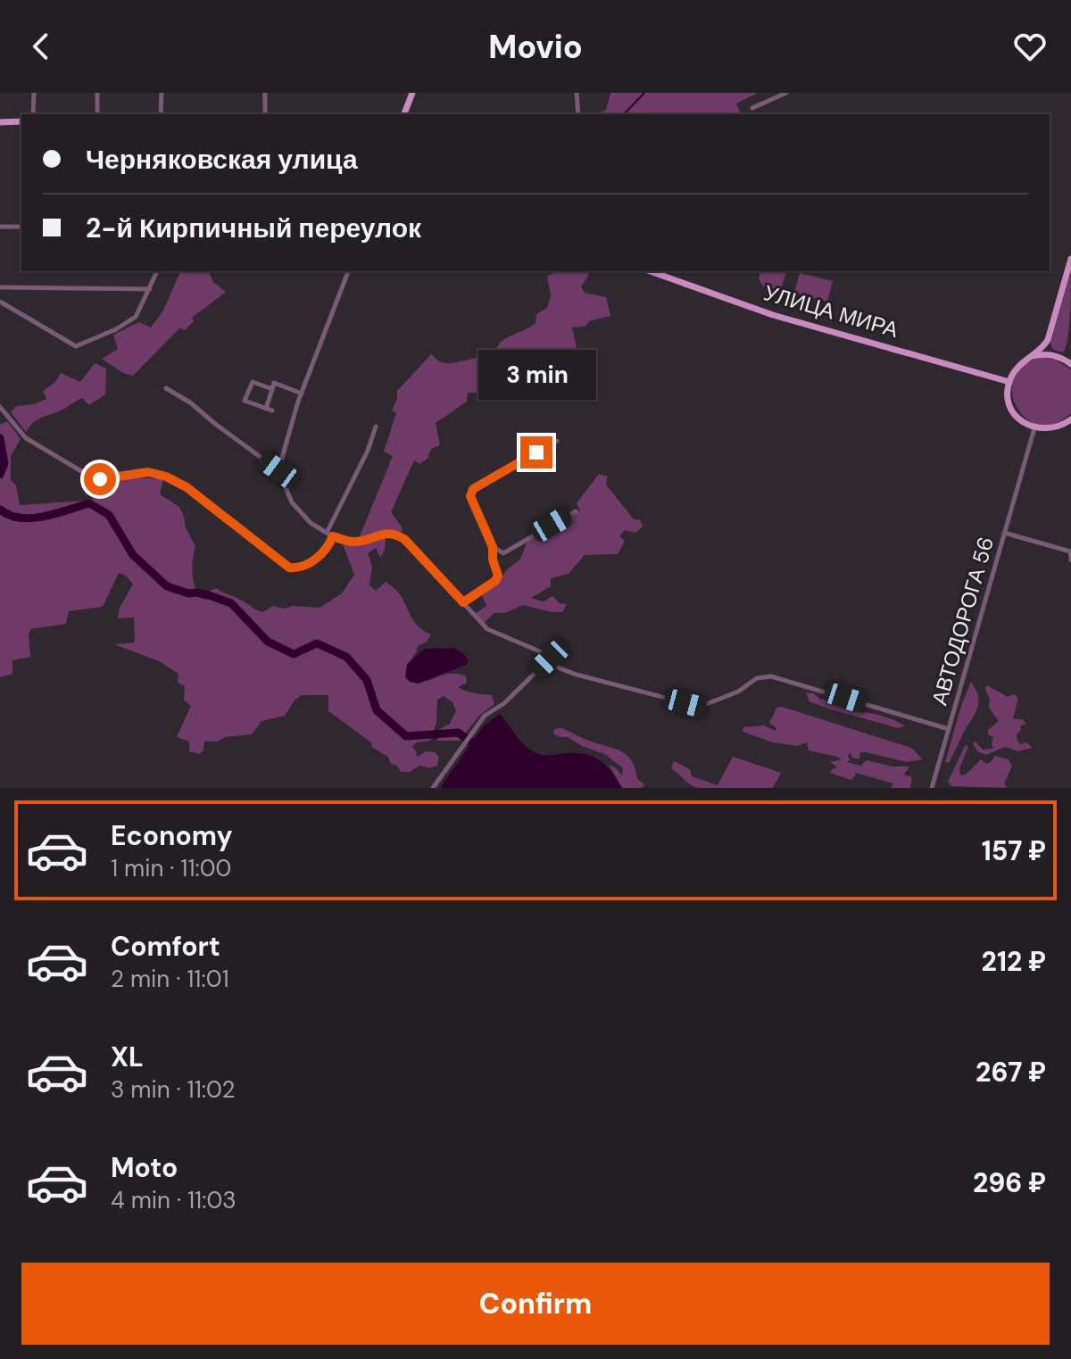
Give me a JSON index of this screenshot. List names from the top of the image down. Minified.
{"streets":{"main road":["УЛИЦА МИРА"],"street":["АВТОДОРОГА 56"]},"page":{"header":"Movio","banner":["Черняковская улица","2-й Кирпичный переулок"],"bubble":"3 min","list":[{"name":"Economy","note":"1 min · 11:00","value":"157 ₽"},{"name":"Comfort","note":"2 min · 11:01","value":"212 ₽"},{"name":"XL","note":"3 min · 11:02","value":"267 ₽"},{"name":"Moto","note":"4 min · 11:03","value":"296 ₽"}],"buttons":"Confirm"}}
